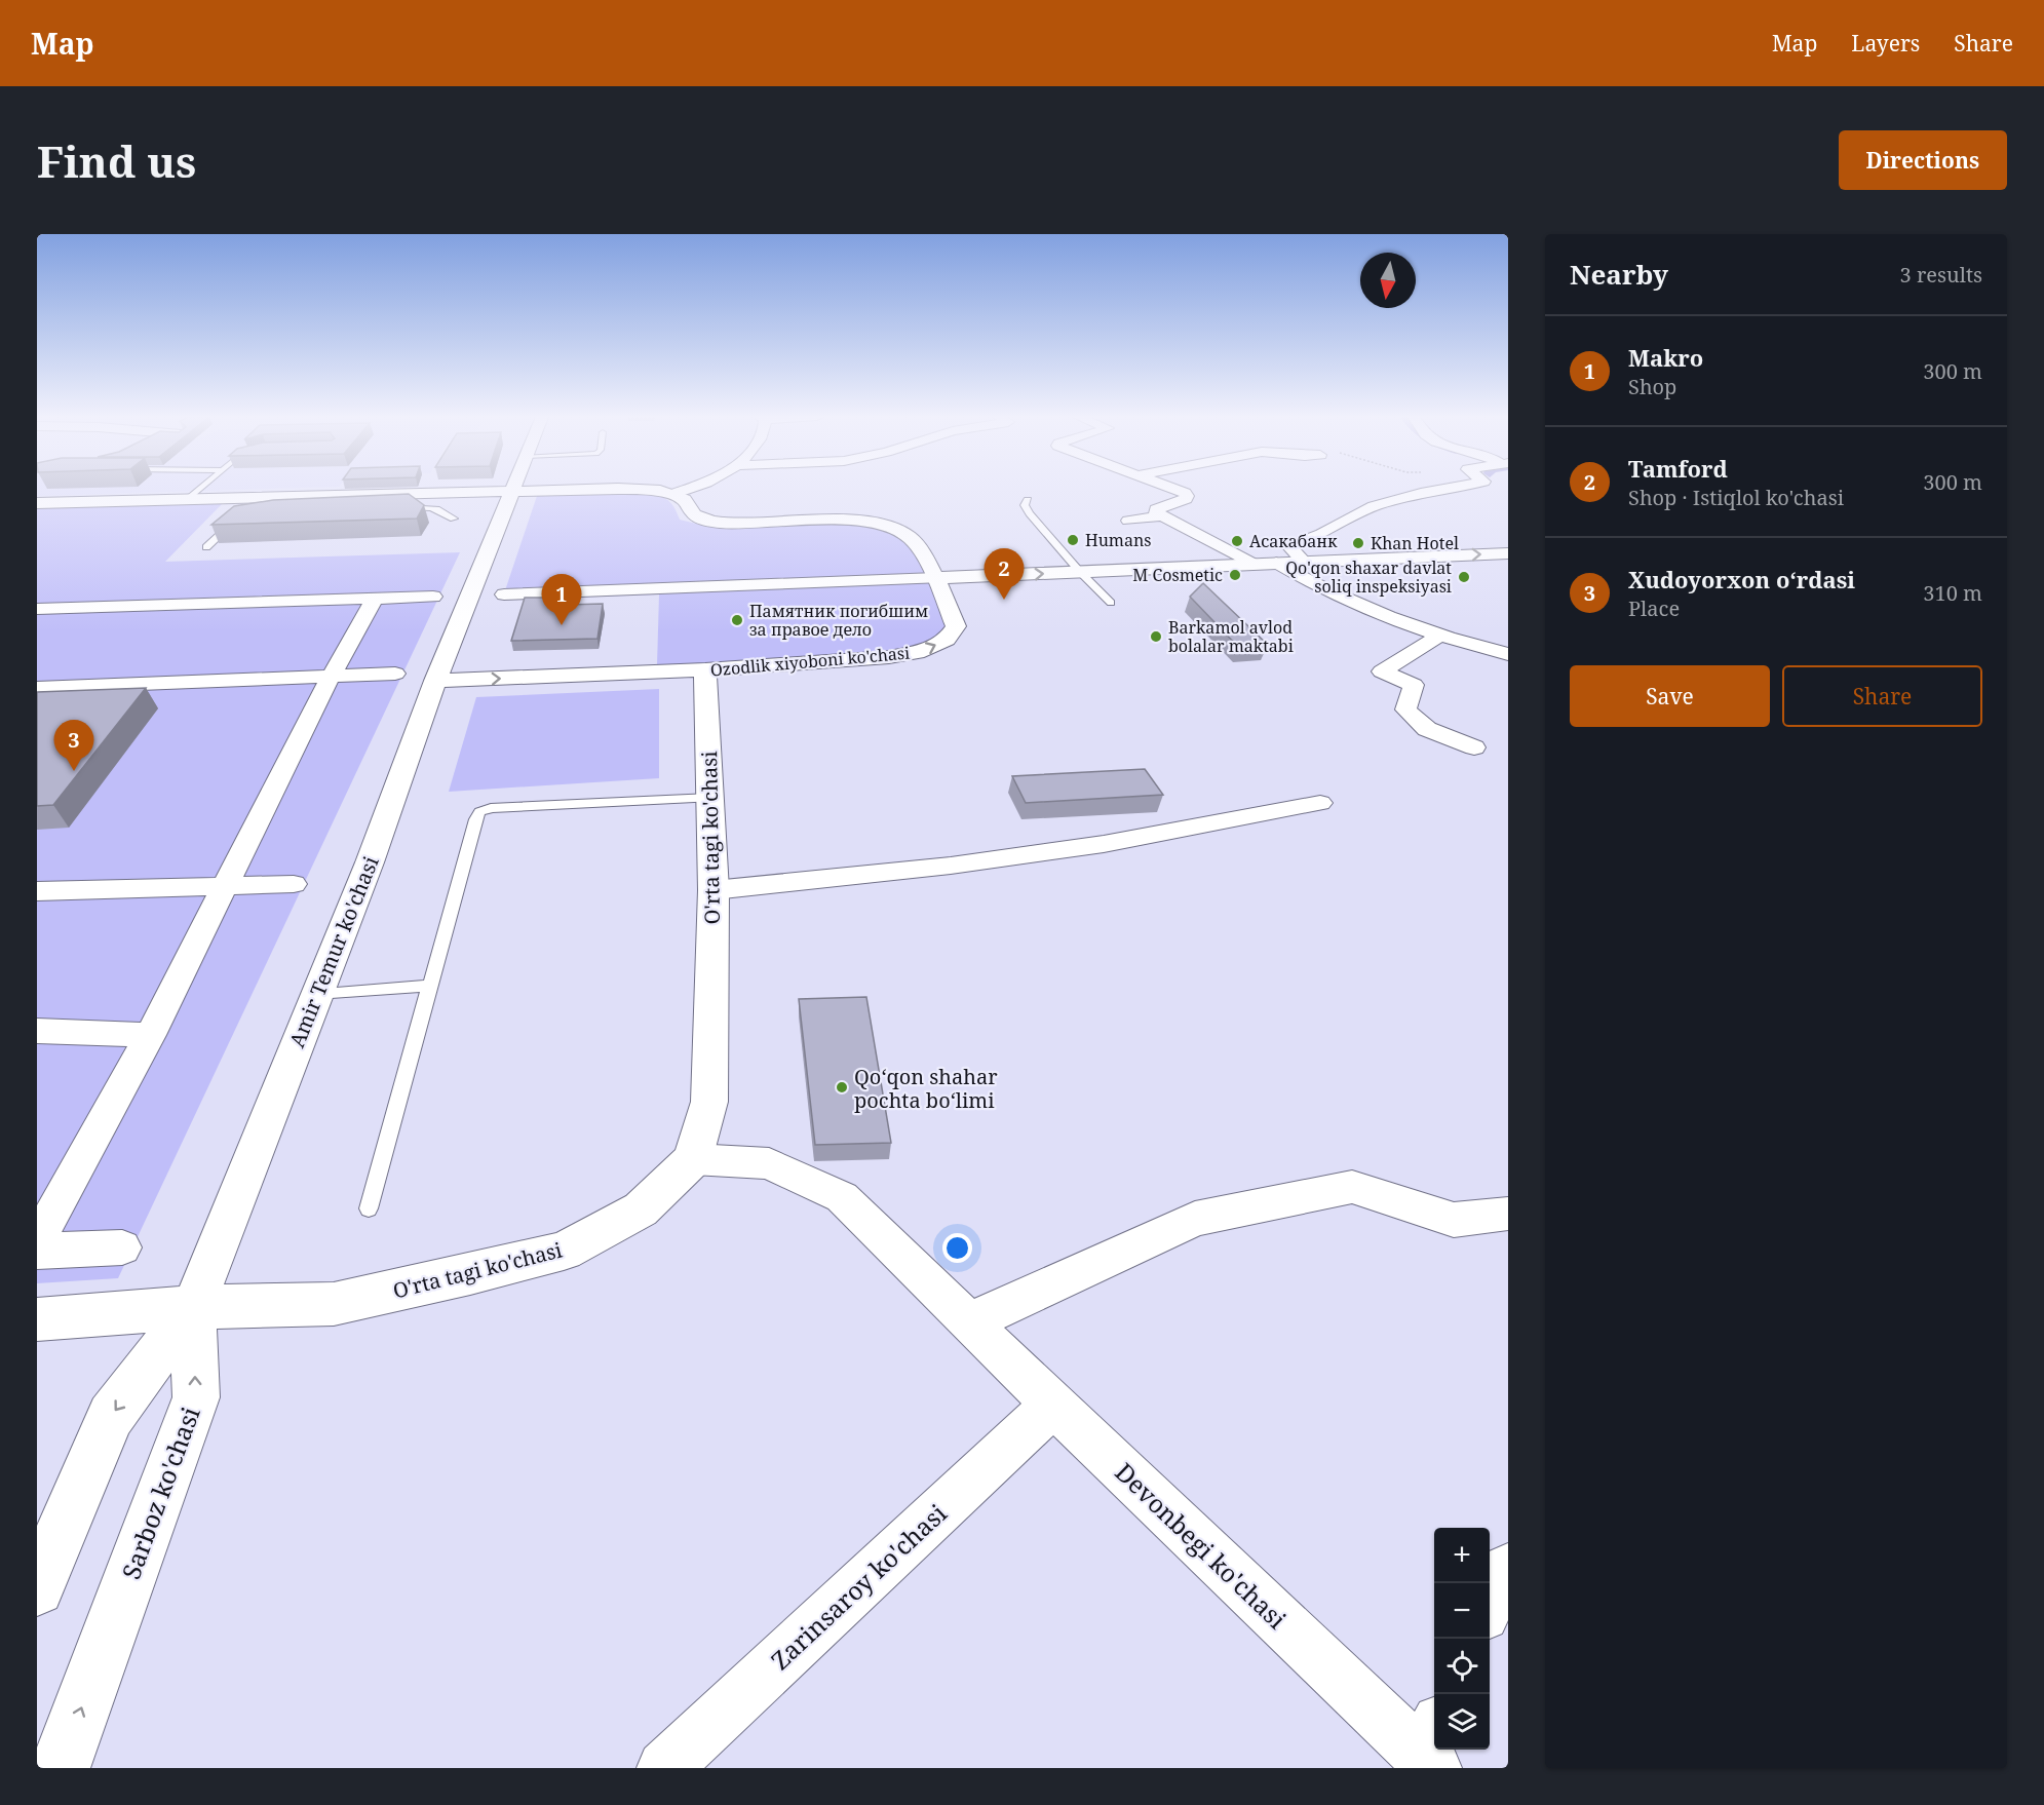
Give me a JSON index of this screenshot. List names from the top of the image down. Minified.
{"streets":{"main road":["Ozodlik xiyoboni ko'chasi","O'rta tagi ko'chasi","Amir Temur ko'chasi","Sarboz ko'chasi"],"street":["Devonbegi ko'chasi","Zarinsaroy ko'chasi"]},"crossings":[["Ozodlik xiyoboni ko'chasi","O'rta tagi ko'chasi"],["Ozodlik xiyoboni ko'chasi","Amir Temur ko'chasi"],["O'rta tagi ko'chasi","Amir Temur ko'chasi"],["O'rta tagi ko'chasi","Sarboz ko'chasi"],["O'rta tagi ko'chasi","Devonbegi ko'chasi"],["Amir Temur ko'chasi","Sarboz ko'chasi"],["Devonbegi ko'chasi","Zarinsaroy ko'chasi"]],"places":["Humans","Асакабанк","Khan Hotel","M Cosmetic","Qo'qon shaxar davlat soliq inspeksiyasi","Памятник погибшим за правое дело","Barkamol avlod bolalar maktabi","Qo‘qon shahar pochta bo‘limi"],"north":"bottom","page":{"header":"Map","nav":["Map","Layers","Share"],"buttons":["Directions",["Save","Share"]],"title":"Find us","heading":["Nearby","3 results"],"list":[{"mark":"1","name":"Makro","note":"Shop","value":"300 m"},{"mark":"2","name":"Tamford","note":"Shop · Istiqlol ko'chasi","value":"300 m"},{"mark":"3","name":"Xudoyorxon oʻrdasi","note":"Place","value":"310 m"}],"pins":["2","1","3"],"map_buttons":["+","−"]}}
